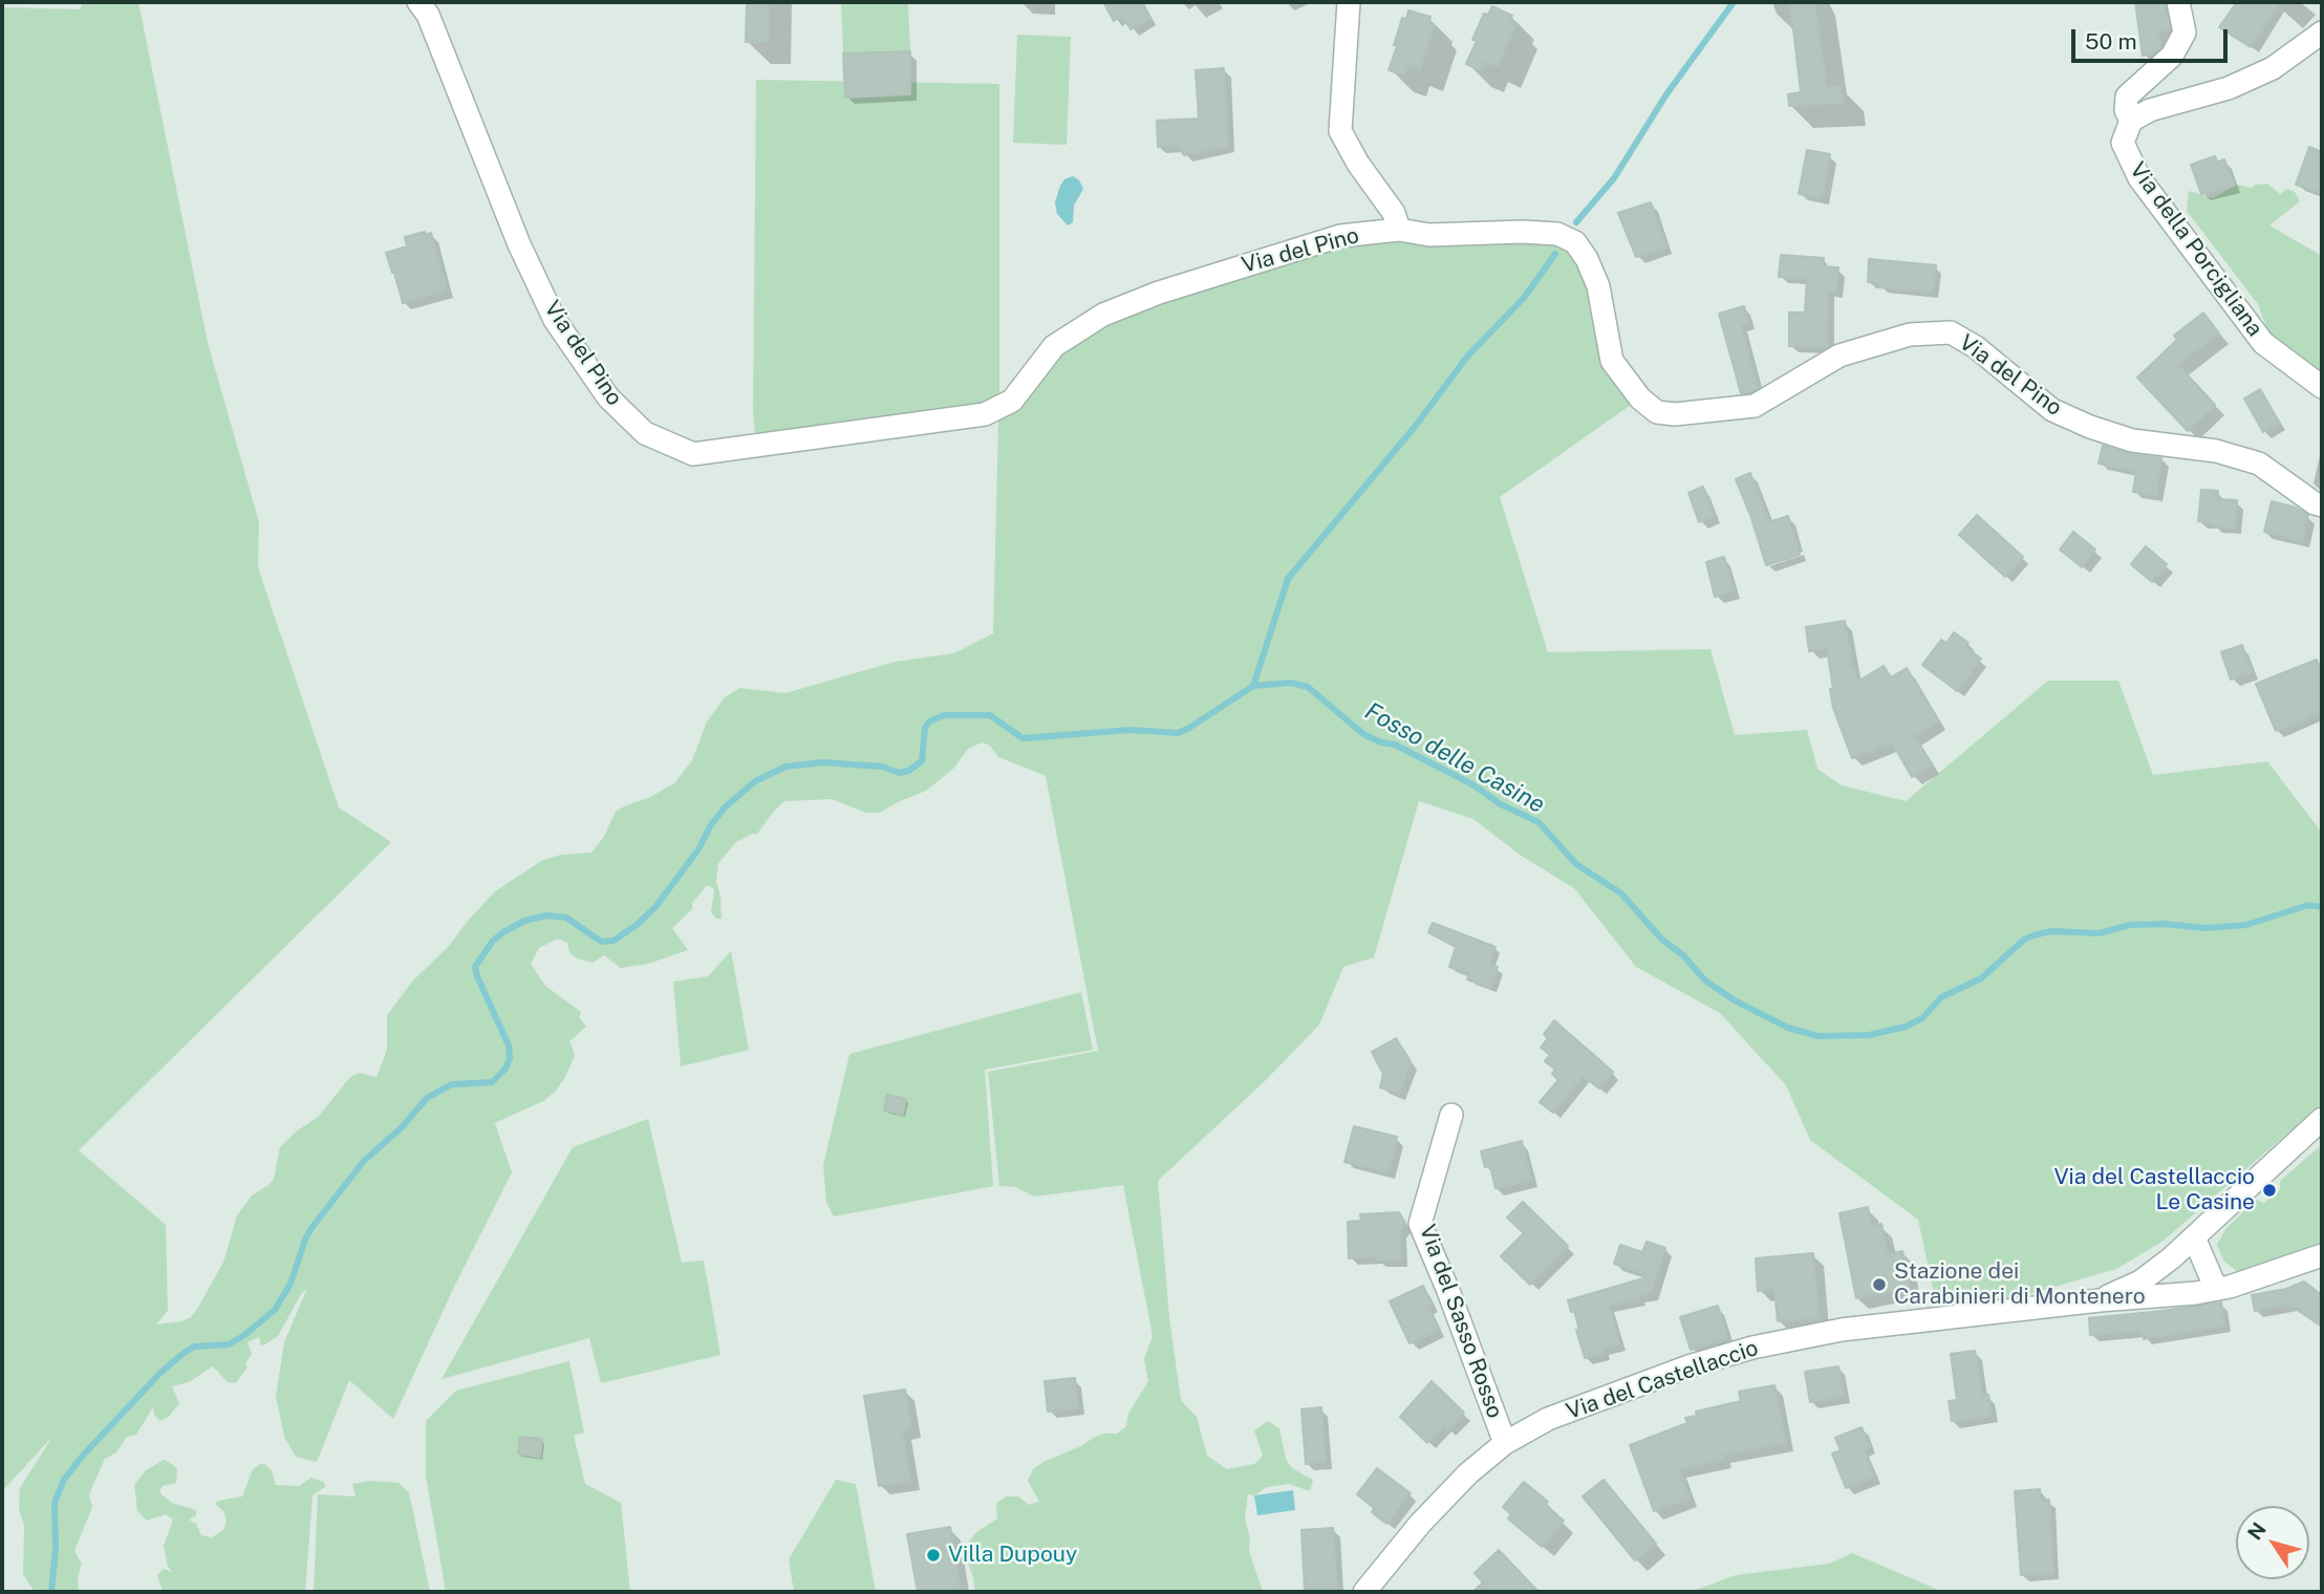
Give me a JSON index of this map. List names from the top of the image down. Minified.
{"streets":{"street":["Via della Porcigliana","Via del Pino","Via del Sasso Rosso","Via del Castellaccio"]},"crossings":[["Via del Sasso Rosso","Via del Castellaccio"]],"water":["Fosso delle Casine"],"places":["Via del Castellaccio Le Casine","Stazione dei Carabinieri di Montenero","Villa Dupouy"],"scale_bar":"50 m","north":"top left"}
